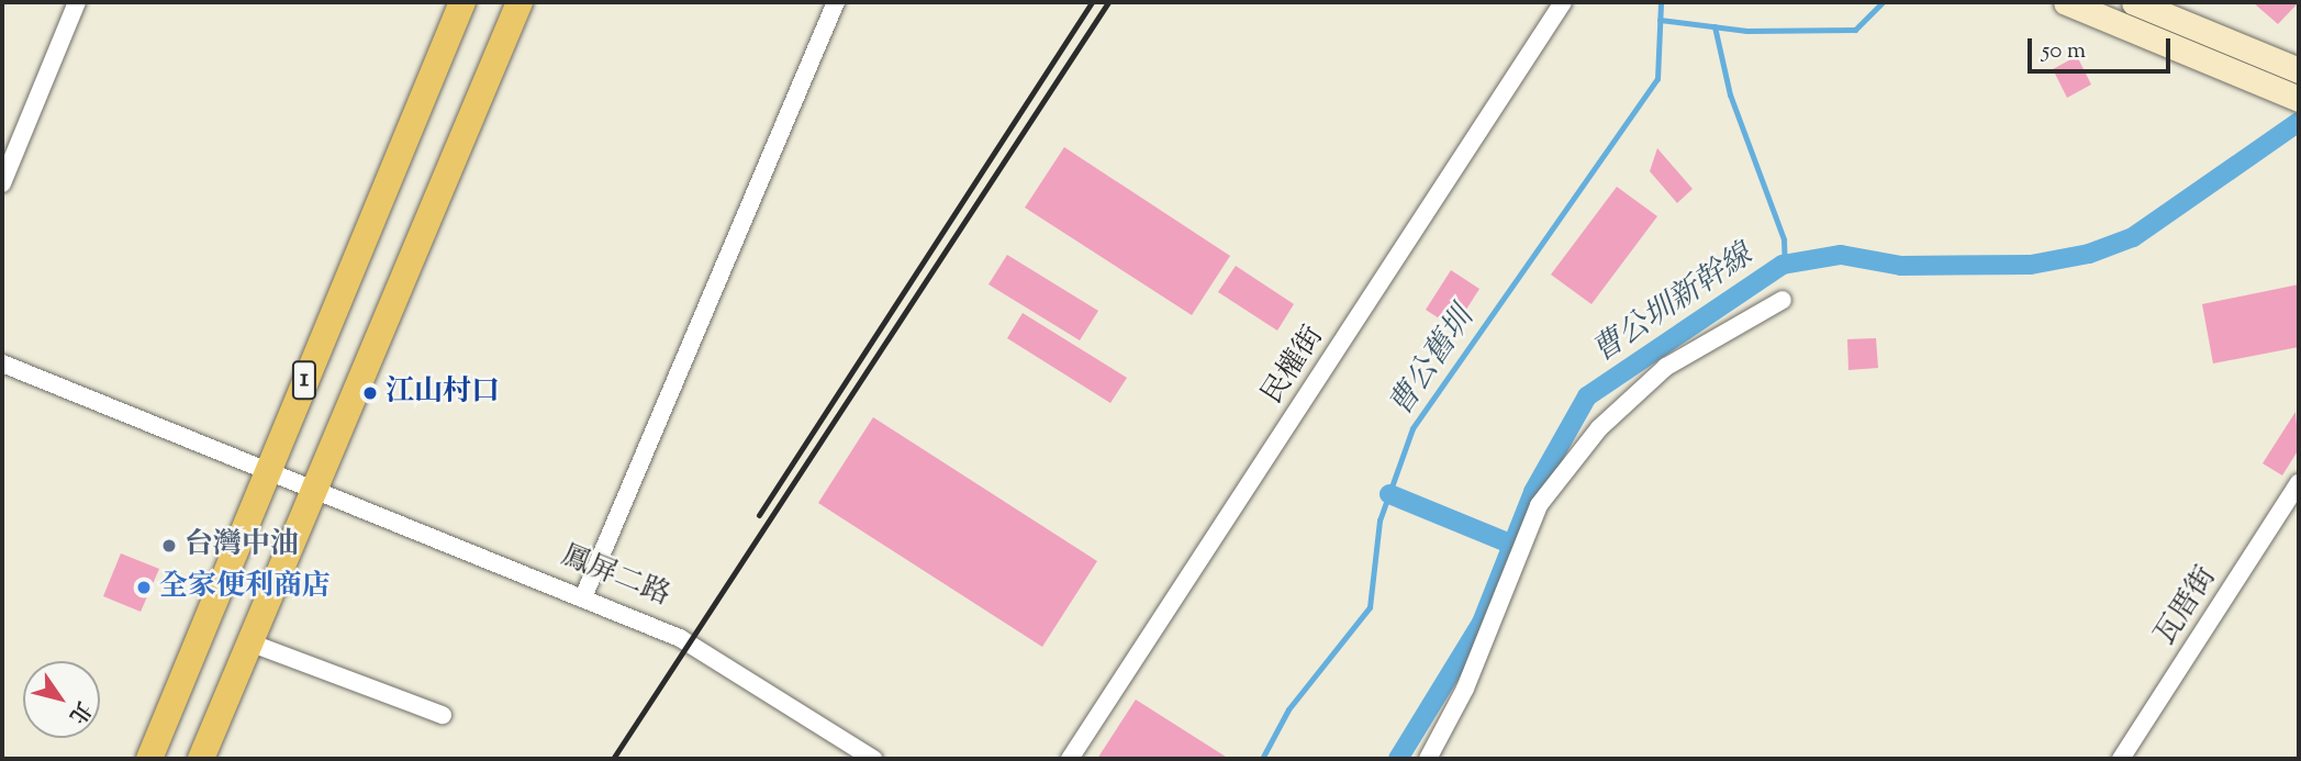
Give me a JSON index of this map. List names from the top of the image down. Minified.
{"streets":{"main road":["1"],"street":["民權街","鳳屏二路","瓦厝街"]},"crossings":[["1","鳳屏二路"]],"water":["曹公圳新幹線","曹公舊圳"],"places":["江山村口","台灣中油","全家便利商店"],"scale_bar":"50 m","north":"bottom right"}
